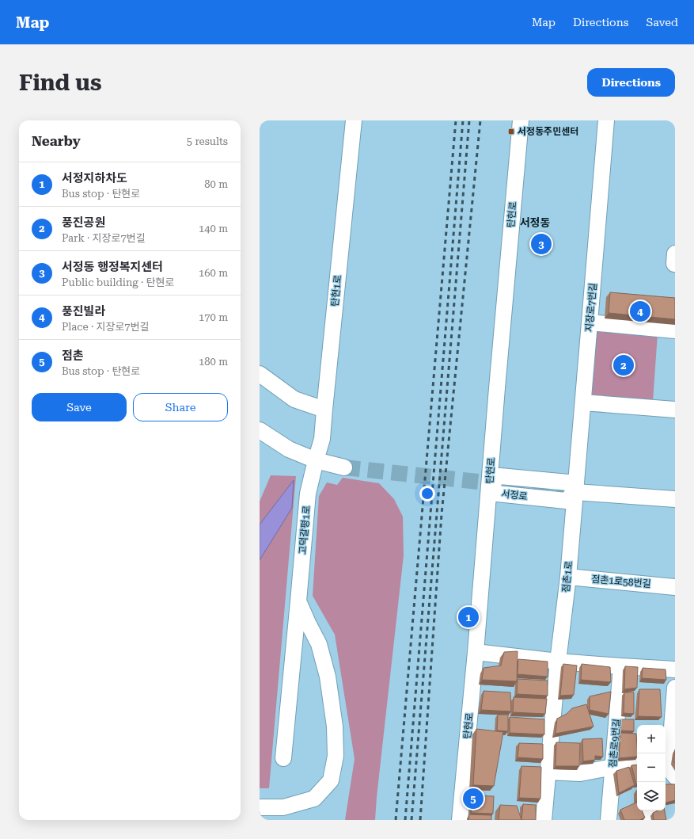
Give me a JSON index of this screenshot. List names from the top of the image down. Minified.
{"streets":{"street":["탄현로","탄현1로","지장로7번길","서정로","고덕갈평1로","점촌1로","점촌1로58번길","점촌로9번길"]},"crossings":[["탄현로","서정로"],["탄현1로","고덕갈평1로"],["지장로7번길","서정로"],["지장로7번길","점촌1로"],["서정로","점촌1로"],["점촌1로","점촌1로58번길"]],"districts":["서정동"],"places":{"transit":["서정동주민센터"]},"page":{"header":"Map","nav":["Map","Directions","Saved"],"buttons":["Directions",["Save","Share"]],"title":"Find us","heading":["Nearby","5 results"],"list":[{"mark":"1","name":"서정지하차도","note":"Bus stop · 탄현로","value":"80 m"},{"mark":"2","name":"풍진공원","note":"Park · 지장로7번길","value":"140 m"},{"mark":"3","name":"서정동 행정복지센터","note":"Public building · 탄현로","value":"160 m"},{"mark":"4","name":"풍진빌라","note":"Place · 지장로7번길","value":"170 m"},{"mark":"5","name":"점촌","note":"Bus stop · 탄현로","value":"180 m"}],"pins":["3","4","2","1","5"],"map_buttons":["+","−"]}}
